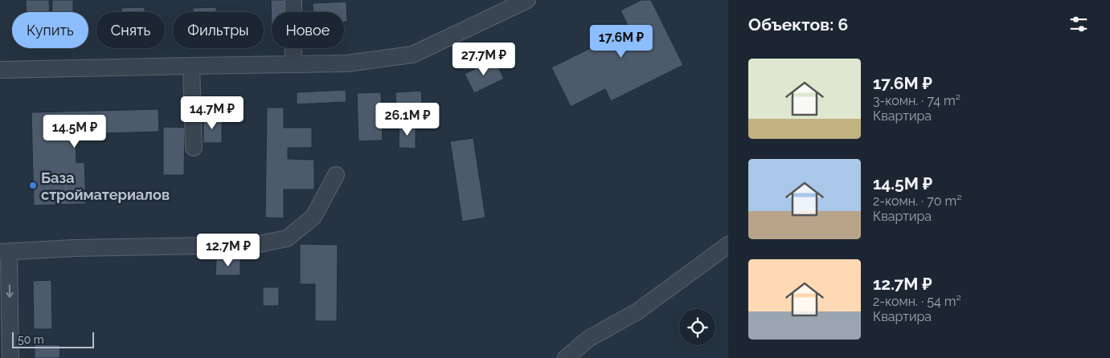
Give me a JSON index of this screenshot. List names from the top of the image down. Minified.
{"places":["База стройматериалов"],"scale_bar":"50 m","page":{"heading":"Объектов: 6","chip":["Купить","Снять","Фильтры","Новое"],"price":["17.6M ₽","27.7M ₽","14.7M ₽","26.1M ₽","14.5M ₽","12.7M ₽"],"list":[{"name":"17.6M ₽","note":"3-комн. · 74 m² · Квартира"},{"name":"14.5M ₽","note":"2-комн. · 70 m² · Квартира"},{"name":"12.7M ₽","note":"2-комн. · 54 m² · Квартира"}],"scale":"50 m"}}
